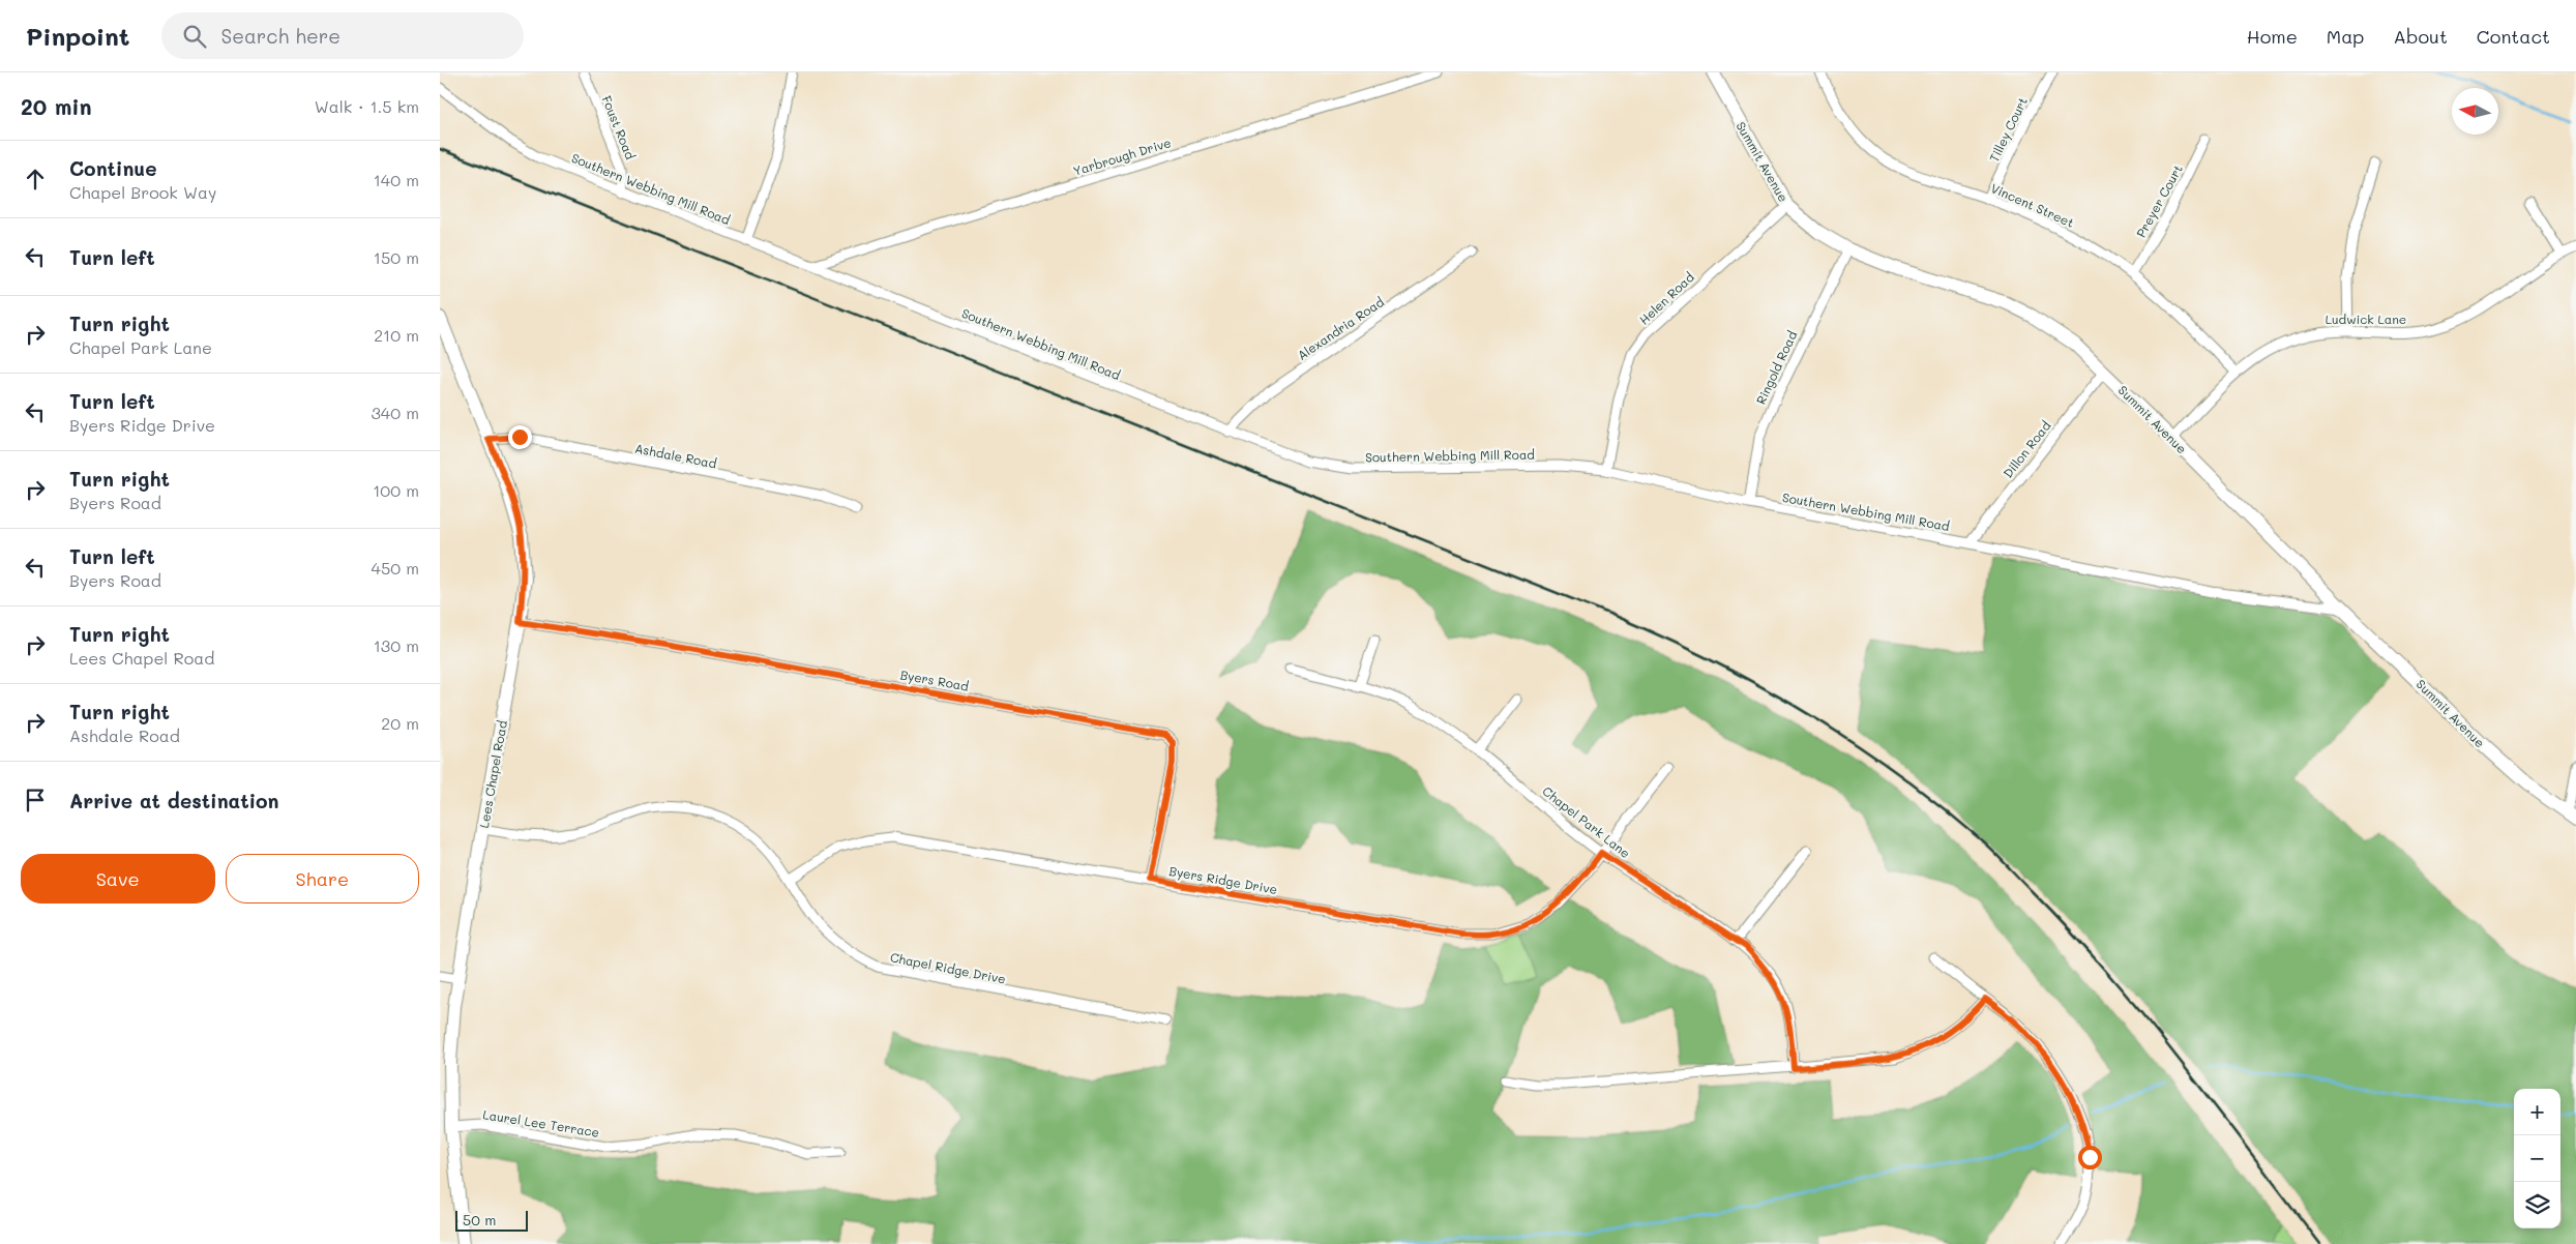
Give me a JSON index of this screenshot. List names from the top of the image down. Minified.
{"streets":{"main road":["Summit Avenue","Lees Chapel Road"],"street":["Foust Road","Tilley Court","Yarbrough Drive","Southern Webbing Mill Road","Preyer Court","Vincent Street","Helen Road","Ludwick Lane","Alexandria Road","Ringold Road","Dillon Road","Ashdale Road","Byers Road","Chapel Park Lane","Byers Ridge Drive","Chapel Ridge Drive","Laurel Lee Terrace"]},"crossings":[["Foust Road","Southern Webbing Mill Road"],["Tilley Court","Vincent Street"],["Yarbrough Drive","Southern Webbing Mill Road"],["Summit Avenue","Southern Webbing Mill Road"],["Summit Avenue","Helen Road"],["Summit Avenue","Ludwick Lane"],["Summit Avenue","Ringold Road"],["Summit Avenue","Dillon Road"],["Southern Webbing Mill Road","Helen Road"],["Southern Webbing Mill Road","Alexandria Road"],["Southern Webbing Mill Road","Ringold Road"],["Southern Webbing Mill Road","Dillon Road"],["Preyer Court","Vincent Street"],["Vincent Street","Ludwick Lane"],["Ashdale Road","Lees Chapel Road"],["Byers Road","Lees Chapel Road"],["Byers Road","Byers Ridge Drive"],["Lees Chapel Road","Chapel Ridge Drive"],["Lees Chapel Road","Laurel Lee Terrace"],["Chapel Park Lane","Byers Ridge Drive"],["Byers Ridge Drive","Chapel Ridge Drive"]],"scale_bar":"50 m","north":"left","page":{"header":"Pinpoint","search":"Search here","nav":["Home","Map","About","Contact"],"heading":["20 min","Walk · 1.5 km"],"list":[["Continue","Chapel Brook Way","140 m"],["Turn left","150 m"],["Turn right","Chapel Park Lane","210 m"],["Turn left","Byers Ridge Drive","340 m"],["Turn right","Byers Road","100 m"],["Turn left","Byers Road","450 m"],["Turn right","Lees Chapel Road","130 m"],["Turn right","Ashdale Road","20 m"],"Arrive at destination"],"buttons":["Save","Share"],"map_buttons":["+","−"],"scale":"50 m"}}
